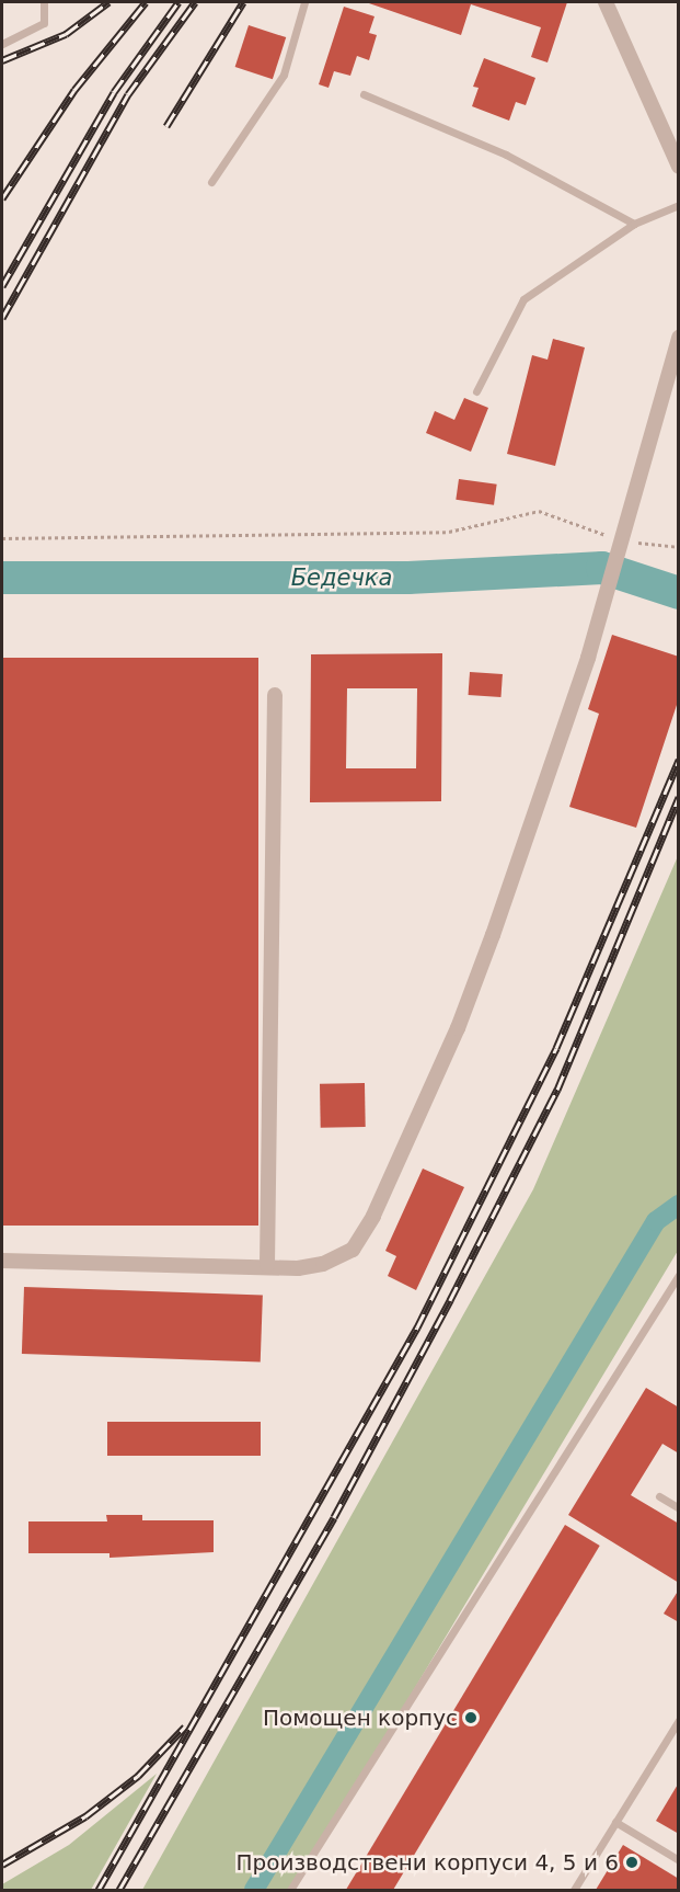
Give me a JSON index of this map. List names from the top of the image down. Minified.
{"water":["Бедечка"],"places":["Помощен корпус","Производствени корпуси 4, 5 и 6"]}
